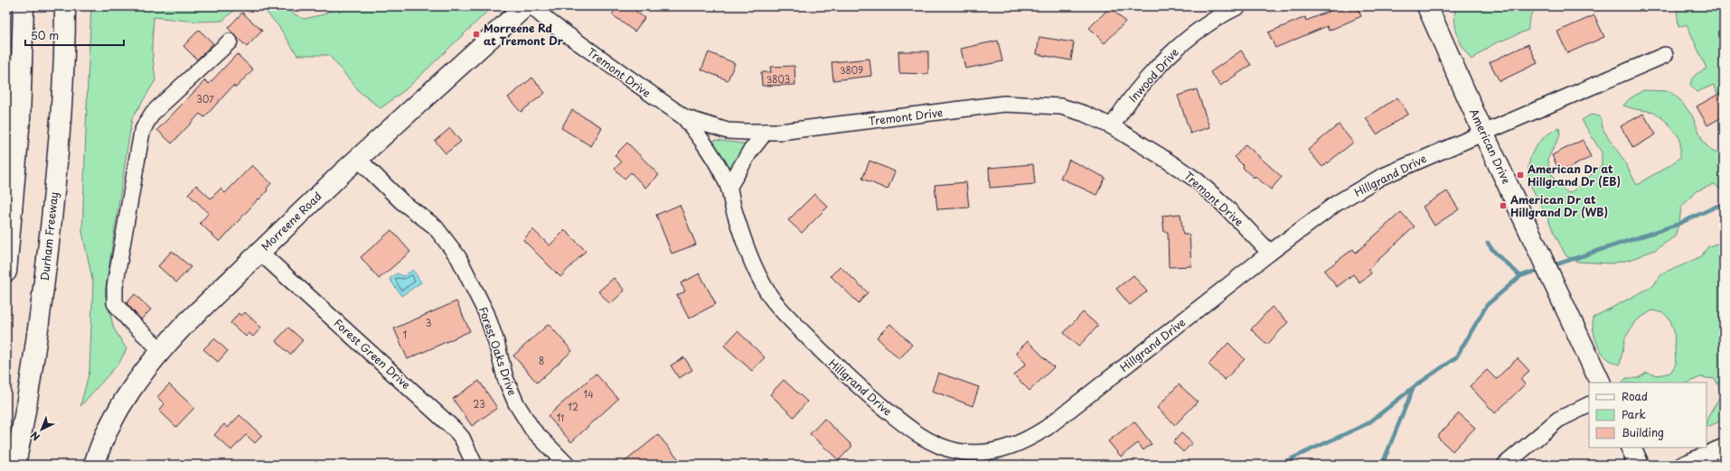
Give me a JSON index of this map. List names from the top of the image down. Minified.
{"streets":{"main road":["American Drive","Morreene Road","Durham Freeway"],"street":["Tremont Drive","Inwood Drive","Hillgrand Drive","Forest Oaks Drive","Forest Green Drive"]},"crossings":[["Tremont Drive","Inwood Drive"],["Tremont Drive","Hillgrand Drive"],["American Drive","Hillgrand Drive"],["Morreene Road","Forest Oaks Drive"],["Morreene Road","Forest Green Drive"]],"places":{"transit":["Morreene Rd at Tremont Dr","American Dr at Hillgrand Dr (EB)","American Dr at Hillgrand Dr (WB)"]},"house_numbers":["3809","3803","307","3","1","8","14","23","12","11"],"legend":["Road","Park","Building"],"scale_bar":"50 m","north":"bottom left"}
